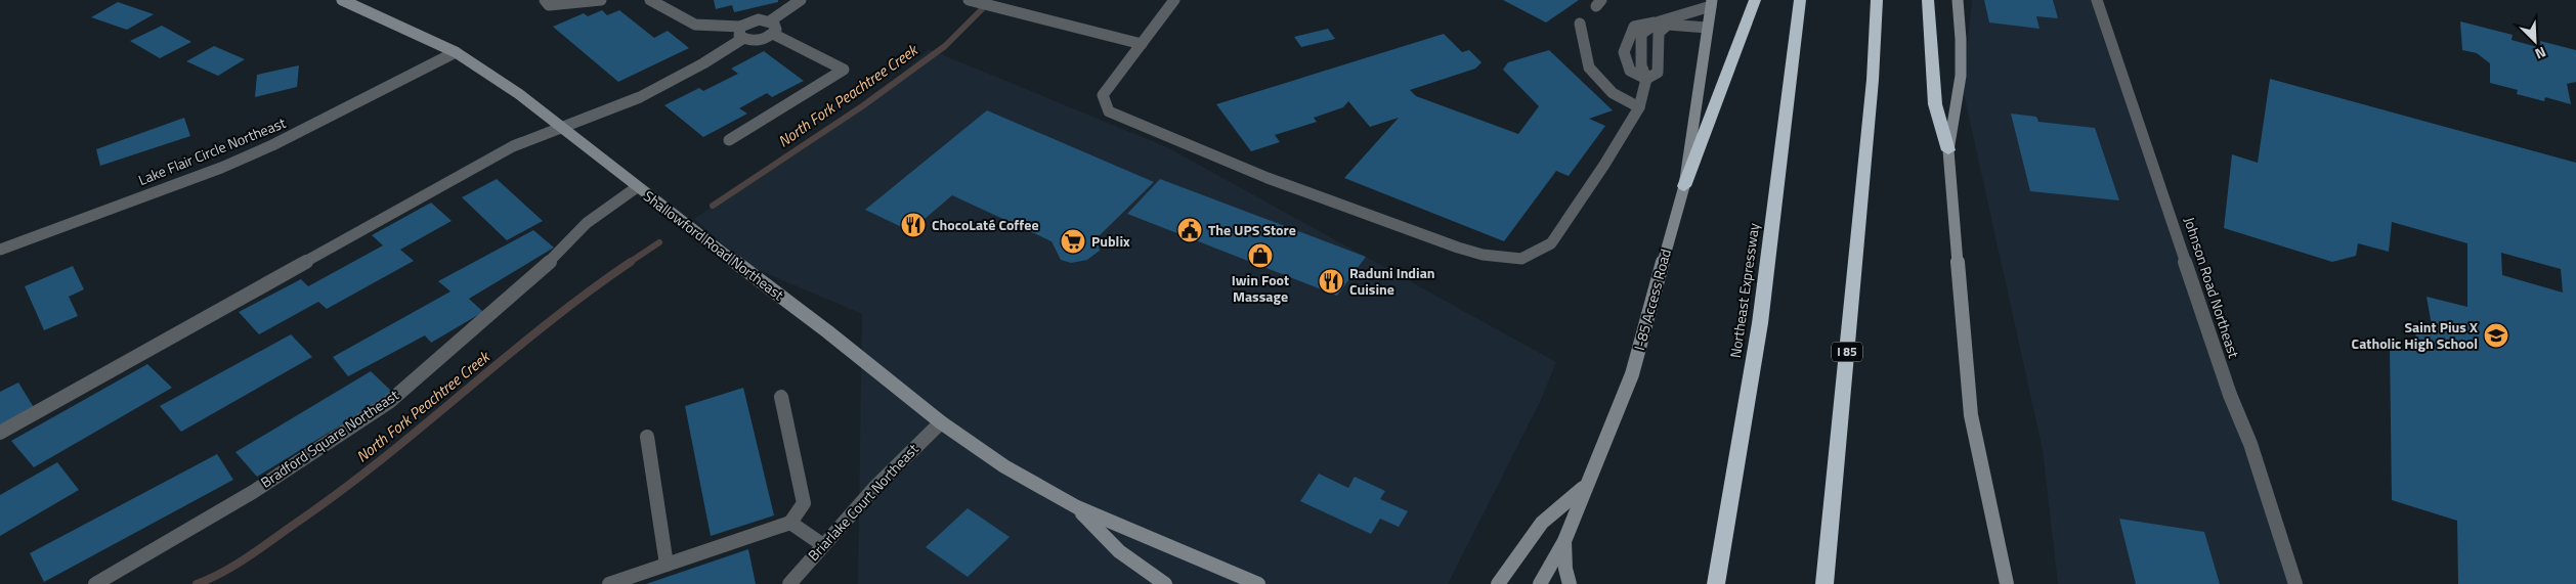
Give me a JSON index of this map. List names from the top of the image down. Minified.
{"streets":{"highway":["Northeast Expressway","I 85"],"main road":["Shallowford Road Northeast","I-85 Access Road"],"street":["Lake Flair Circle Northeast","Johnson Road Northeast","Bradford Square Northeast","Briarlake Court Northeast"]},"crossings":[["Lake Flair Circle Northeast","Shallowford Road Northeast"],["Shallowford Road Northeast","Bradford Square Northeast"],["Shallowford Road Northeast","Briarlake Court Northeast"]],"water":["North Fork Peachtree Creek"],"places":{"restaurant":["ChocoLaté Coffee","Raduni Indian Cuisine"],"public building":["The UPS Store"],"supermarket":["Publix"],"shop":["Iwin Foot Massage"],"school or university":["Saint Pius X Catholic High School"]},"north":"bottom right"}
